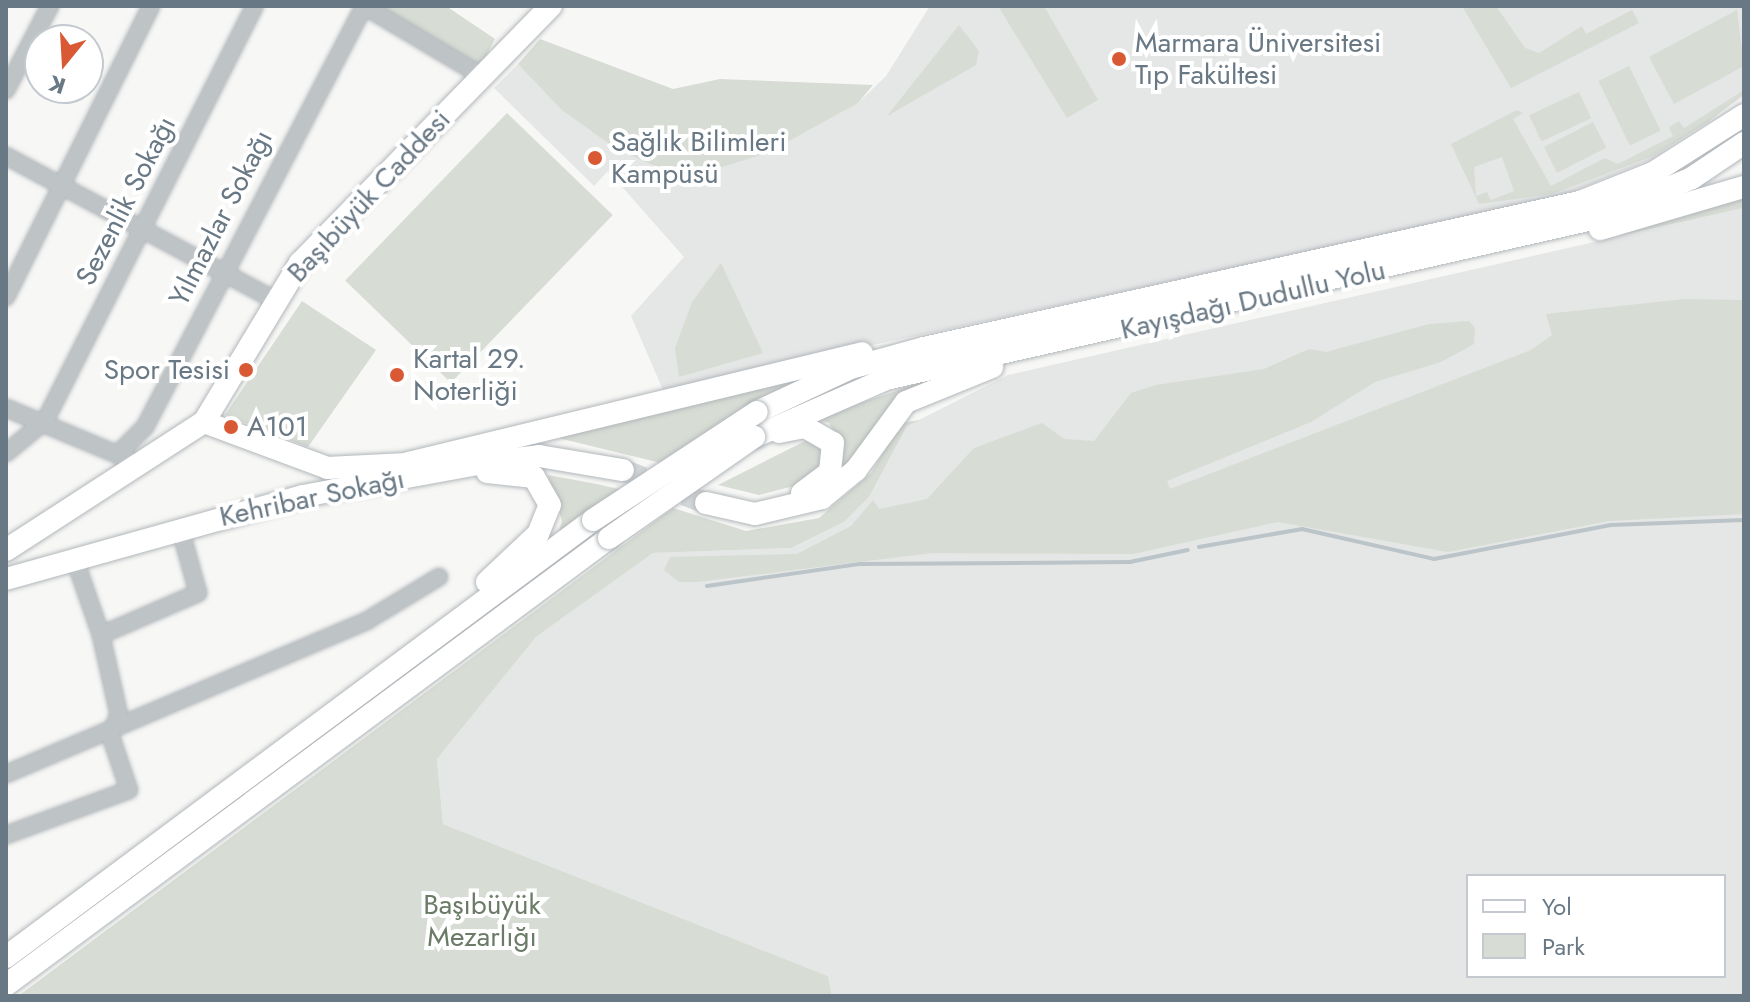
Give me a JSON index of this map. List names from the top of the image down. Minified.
{"streets":{"main road":["Başıbüyük Caddesi","Kayışdağı Dudullu Yolu","Kehribar Sokağı"],"street":["Sezenlik Sokağı","Yılmazlar Sokağı"]},"parks":["Başıbüyük Mezarlığı"],"places":["Marmara Üniversitesi Tıp Fakültesi","Sağlık Bilimleri Kampüsü","Spor Tesisi","Kartal 29. Noterliği","A101"],"legend":["Yol","Park"],"north":"bottom"}
